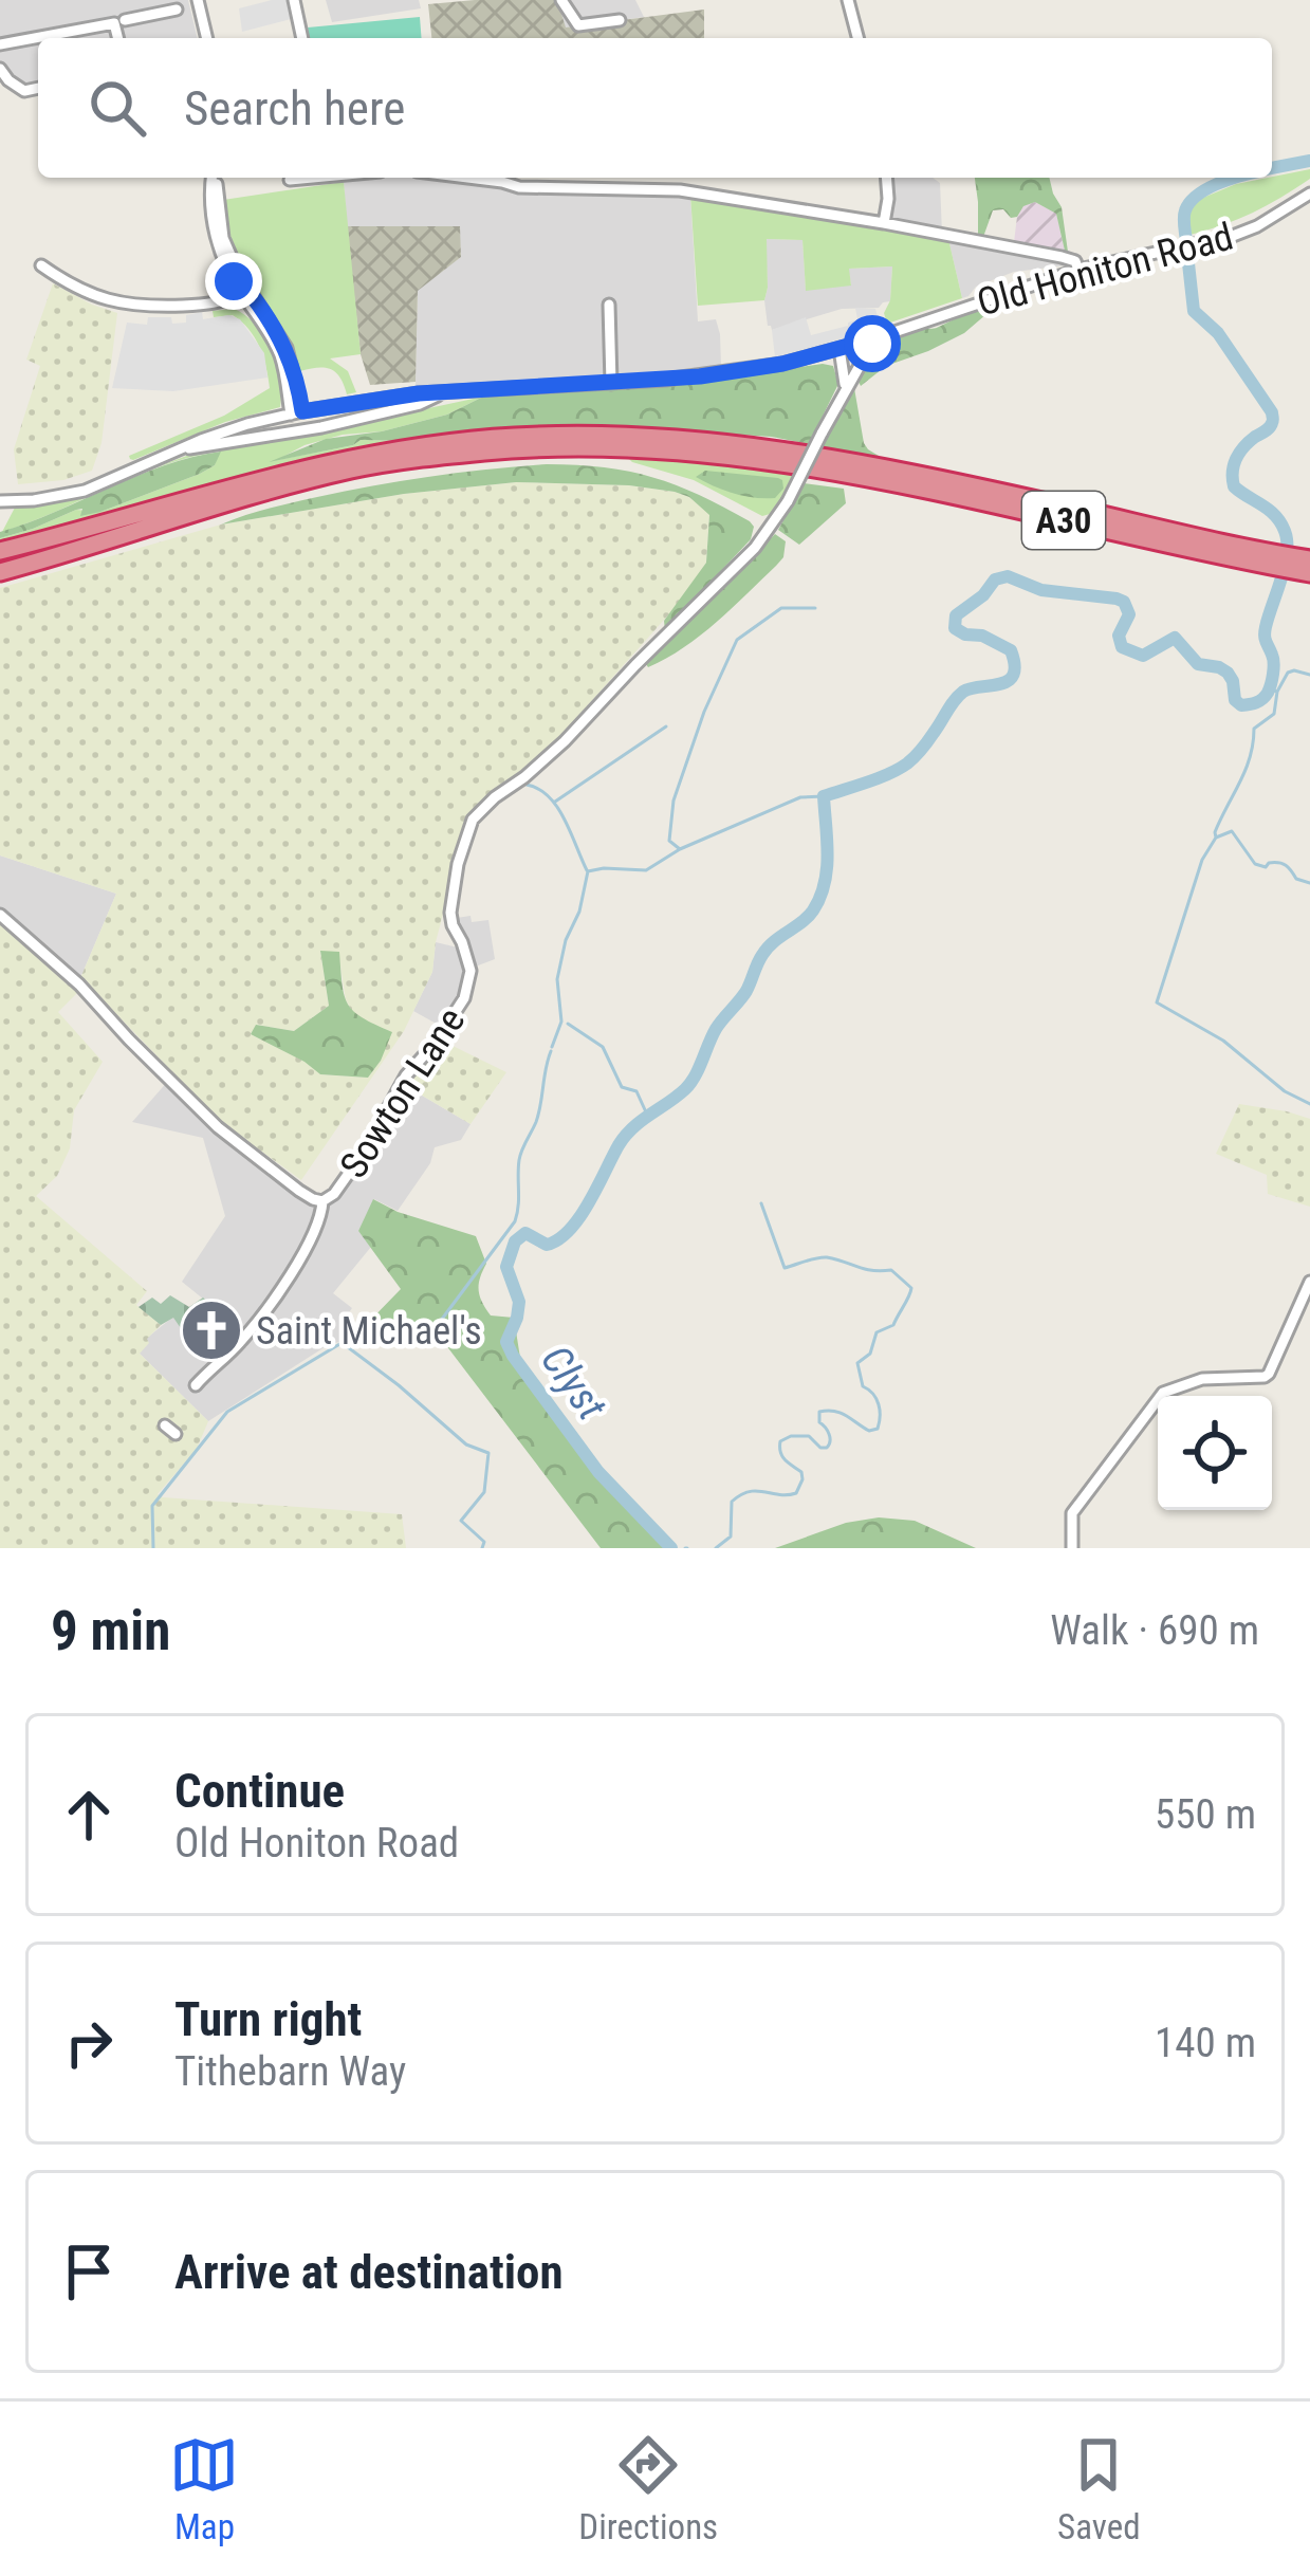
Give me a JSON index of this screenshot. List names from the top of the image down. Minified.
{"streets":{"highway":["A30"],"street":["Old Honiton Road","Sowton Lane"]},"crossings":[["Old Honiton Road","Sowton Lane"]],"water":["Clyst"],"places":{"church":["Saint Michael's"]},"page":{"search":"Search here","heading":["9 min","Walk · 690 m"],"list":[["Continue","Old Honiton Road","550 m"],["Turn right","Tithebarn Way","140 m"],"Arrive at destination"],"nav":["Map","Directions","Saved"]}}
